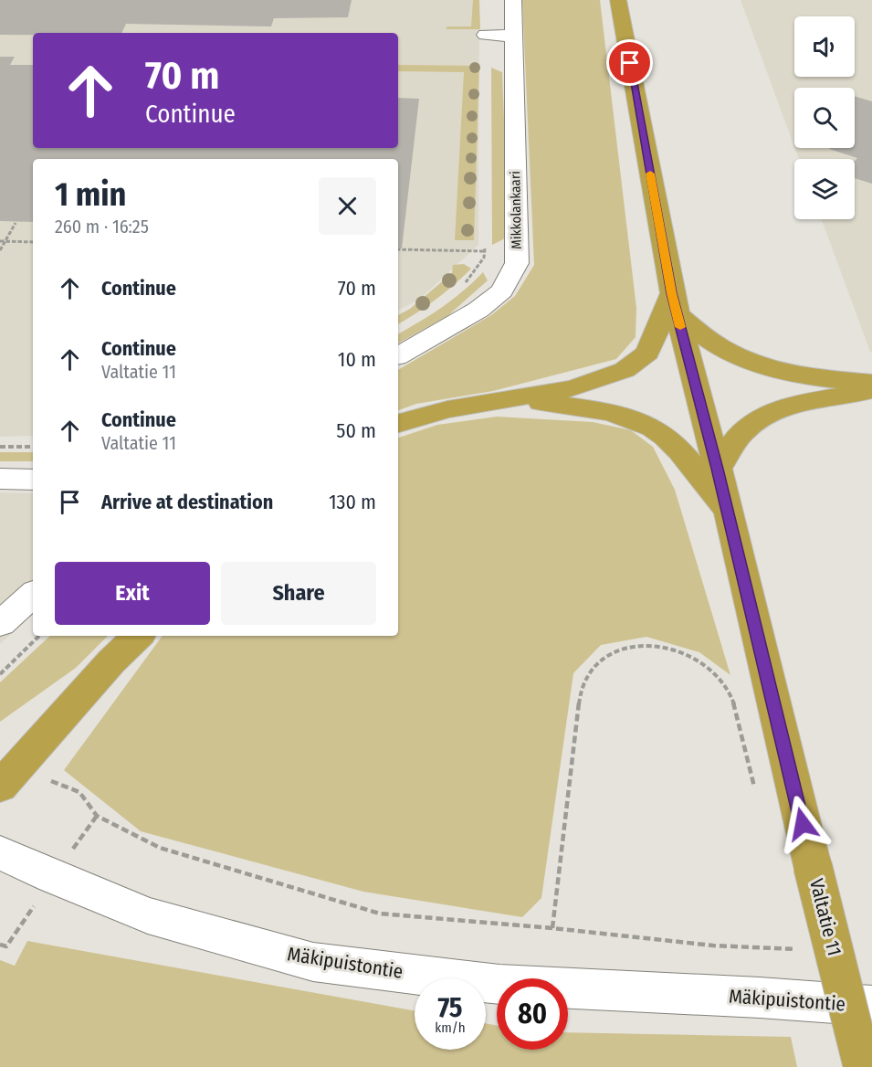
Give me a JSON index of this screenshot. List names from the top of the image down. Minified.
{"streets":{"highway":["Valtatie 11"],"street":["Mikkolankaari","Mäkipuistontie"]},"page":{"turn":["70 m","Continue"],"heading":["1 min","260 m · 16:25"],"list":[{"name":"Continue","value":"70 m"},{"name":"Continue","note":"Valtatie 11","value":"10 m"},{"name":"Continue","note":"Valtatie 11","value":"50 m"},{"name":"Arrive at destination","value":"130 m"}],"buttons":["Exit","Share"],"speed":"75 km/h","limit":"80"}}
